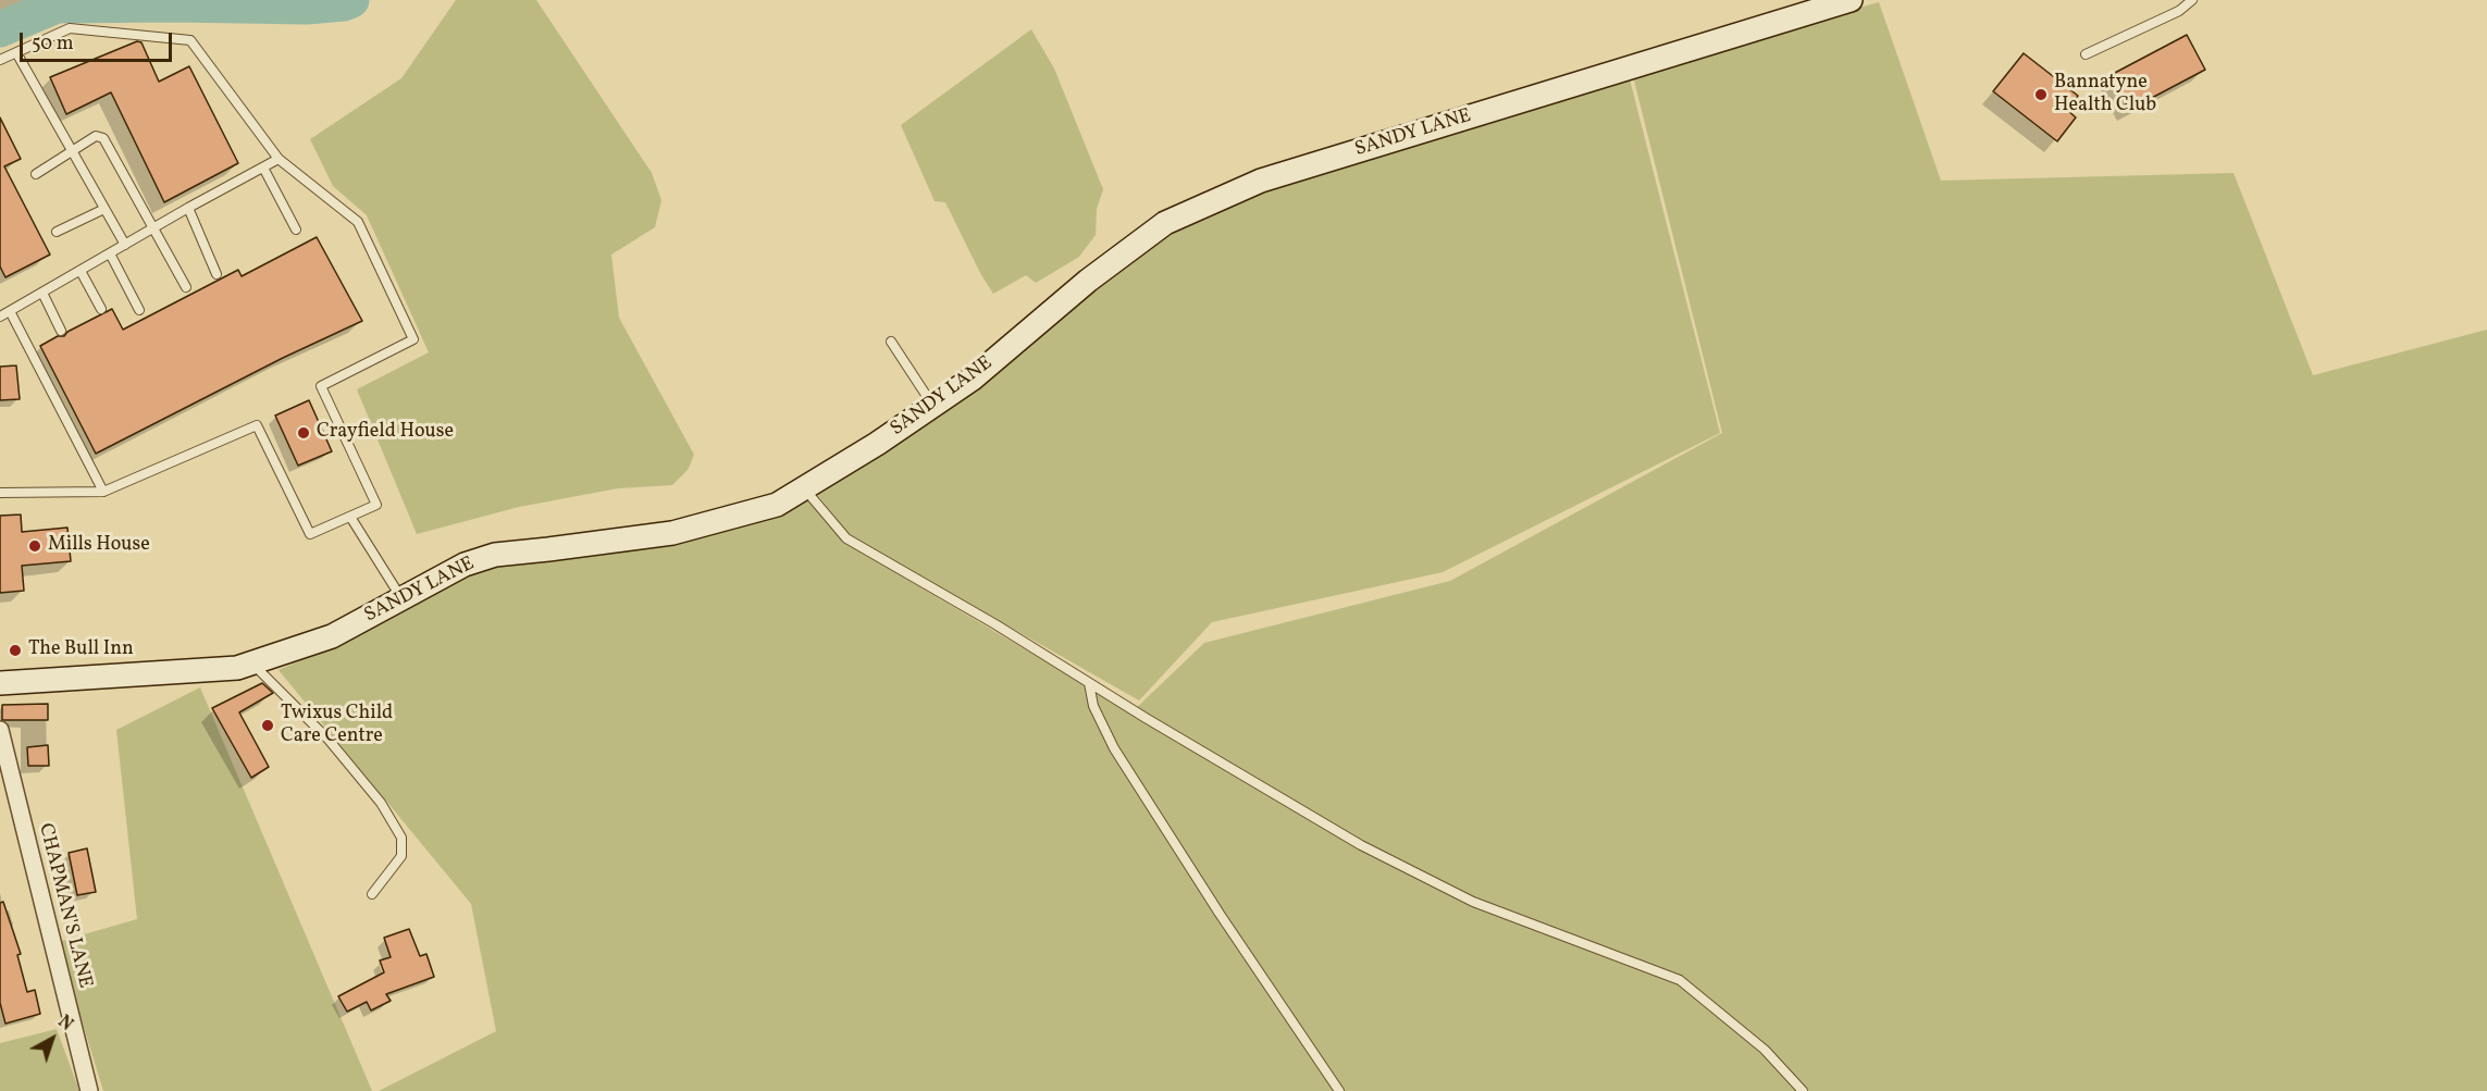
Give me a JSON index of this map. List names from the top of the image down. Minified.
{"streets":{"street":["SANDY LANE","CHAPMAN'S LANE"]},"places":["Bannatyne Health Club","Crayfield House","Mills House","The Bull Inn","Twixus Child Care Centre"],"scale_bar":"50 m","north":"top right"}
